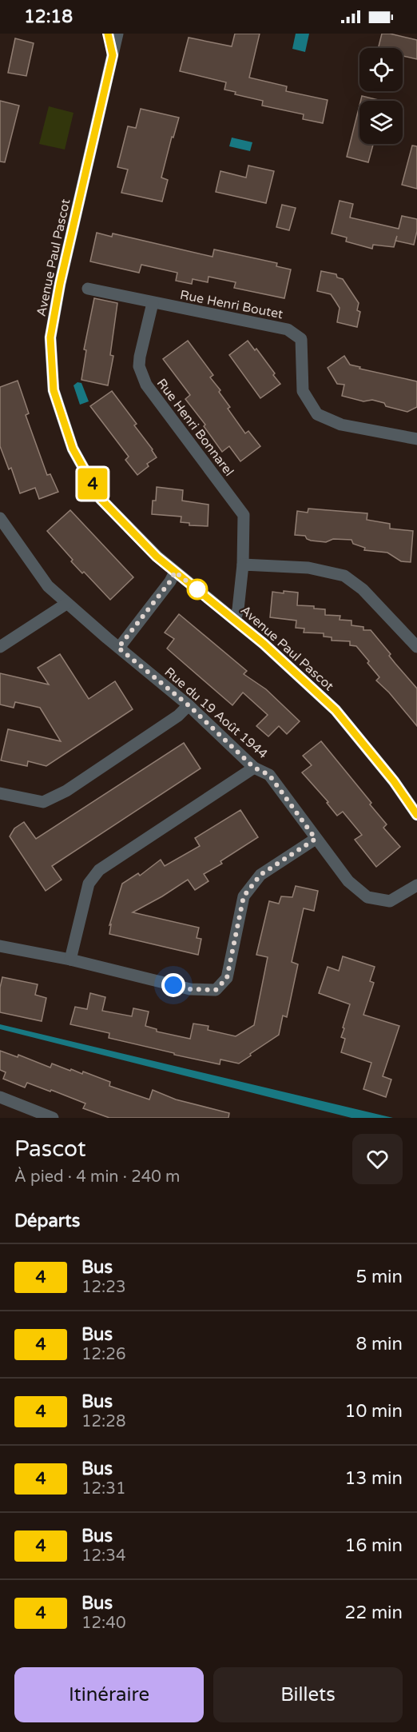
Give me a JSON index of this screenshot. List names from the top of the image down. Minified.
{"streets":{"street":["Avenue Paul Pascot","Rue Henri Boutet","Rue Henri Bonnarel","Rue du 19 Août 1944"]},"crossings":[["Avenue Paul Pascot","Rue Henri Bonnarel"],["Rue Henri Boutet","Rue Henri Bonnarel"]],"lines":["bus line 4"],"page":{"status":"12:18","on_map":"4","heading":[["Pascot","À pied · 4 min · 240 m"],"Départs"],"list":[{"mark":"4","name":"Bus","note":"12:23","value":"5 min"},{"mark":"4","name":"Bus","note":"12:26","value":"8 min"},{"mark":"4","name":"Bus","note":"12:28","value":"10 min"},{"mark":"4","name":"Bus","note":"12:31","value":"13 min"},{"mark":"4","name":"Bus","note":"12:34","value":"16 min"},{"mark":"4","name":"Bus","note":"12:40","value":"22 min"}],"buttons":["Itinéraire","Billets"]}}
